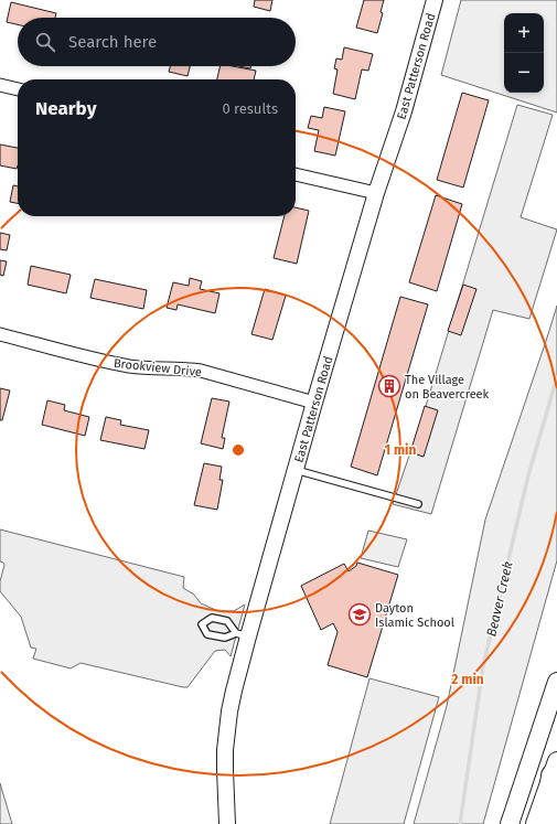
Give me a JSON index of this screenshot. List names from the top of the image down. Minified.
{"streets":{"street":["East Patterson Road","Brookview Drive"]},"crossings":[["East Patterson Road","Brookview Drive"]],"water":["Beaver Creek"],"places":{"building":["The Village on Beavercreek"],"school or university":["Dayton Islamic School"]},"page":{"map_buttons":["+","−"],"search":"Search here","heading":["Nearby","0 results"]},"rings":["1 min","2 min"]}
